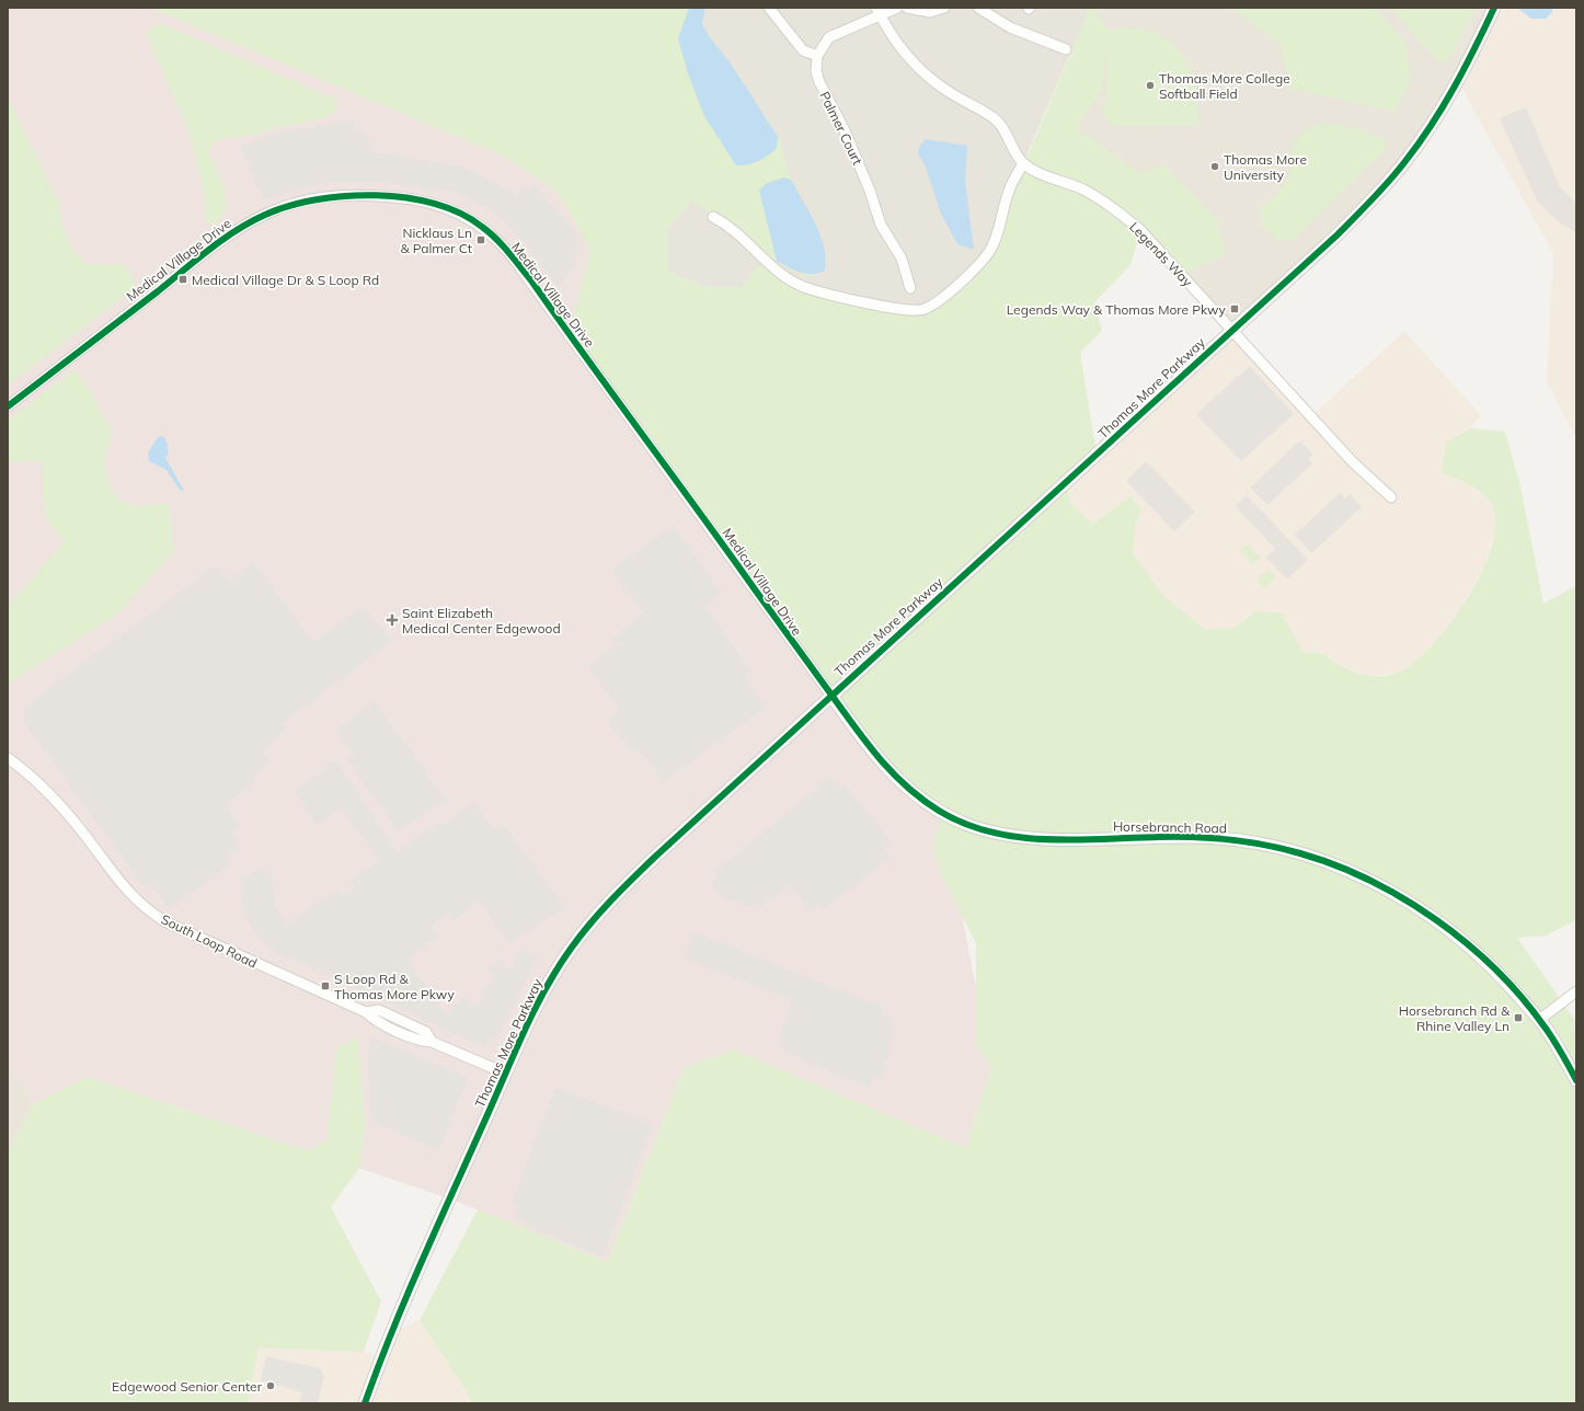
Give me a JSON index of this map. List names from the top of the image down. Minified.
{"streets":{"street":["Palmer Court","Legends Way","Medical Village Drive","Thomas More Parkway","Horsebranch Road","South Loop Road"]},"crossings":[["Legends Way","Thomas More Parkway"],["Medical Village Drive","Thomas More Parkway"],["Medical Village Drive","Horsebranch Road"],["Thomas More Parkway","Horsebranch Road"],["Thomas More Parkway","South Loop Road"]],"places":{"other":["Thomas More College Softball Field","Thomas More University","Edgewood Senior Center"],"transit":["Nicklaus Ln & Palmer Ct","Medical Village Dr & S Loop Rd","Legends Way & Thomas More Pkwy","S Loop Rd & Thomas More Pkwy","Horsebranch Rd & Rhine Valley Ln"],"health":["Saint Elizabeth Medical Center Edgewood"]}}
